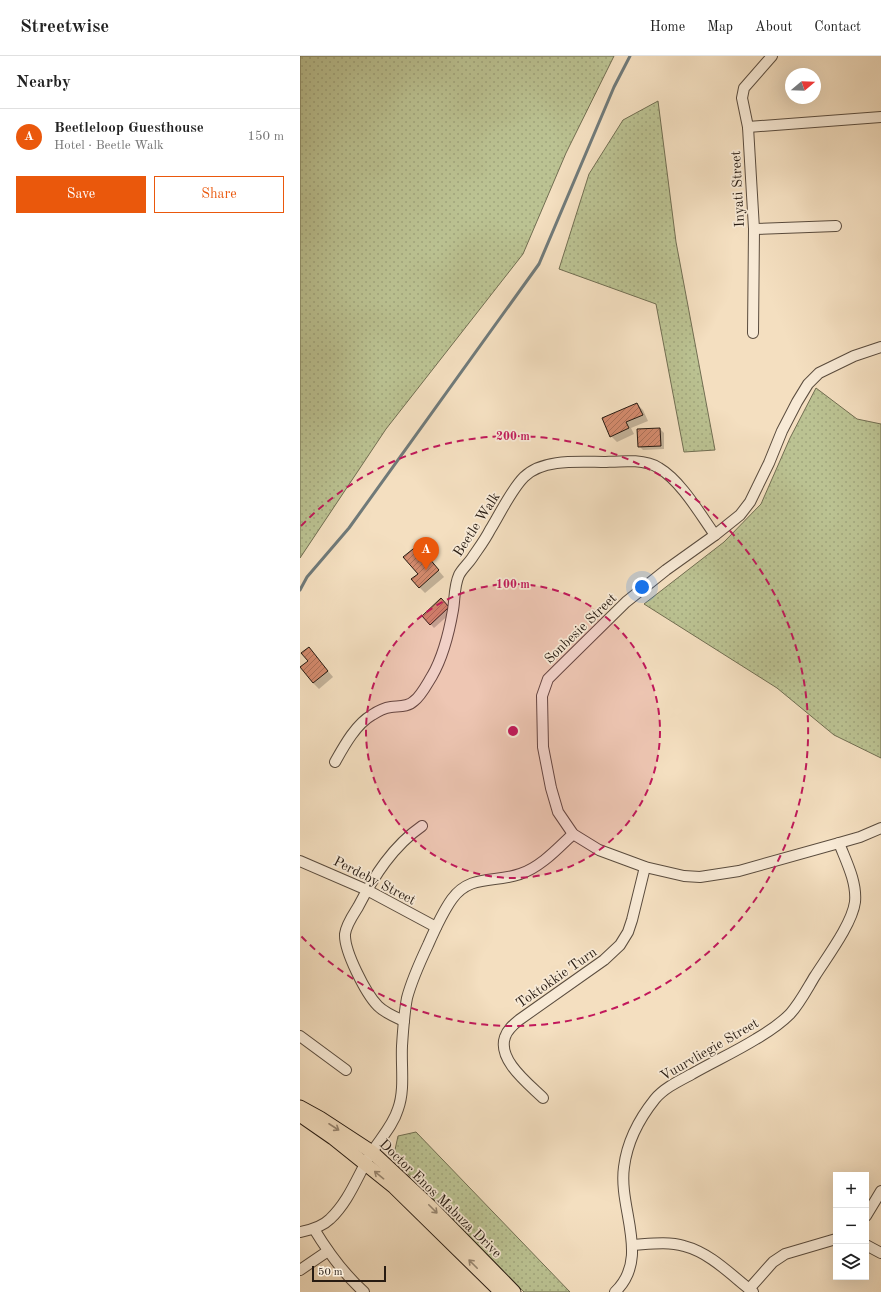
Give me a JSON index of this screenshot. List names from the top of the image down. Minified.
{"streets":{"main road":["Doctor Enos Mabuza Drive"],"street":["Inyati Street","Beetle Walk","Sonbesie Street","Perdeby Street","Toktokkie Turn","Vuurvliegie Street"]},"crossings":[["Beetle Walk","Sonbesie Street"],["Sonbesie Street","Toktokkie Turn"],["Sonbesie Street","Vuurvliegie Street"]],"scale_bar":"50 m","north":"right","page":{"header":"Streetwise","nav":["Home","Map","About","Contact"],"heading":"Nearby","list":[{"mark":"A","name":"Beetleloop Guesthouse","note":"Hotel · Beetle Walk","value":"150 m"}],"buttons":["Save","Share"],"pins":"A","map_buttons":["+","−"],"scale":"50 m"},"rings":["200 m","100 m"]}
